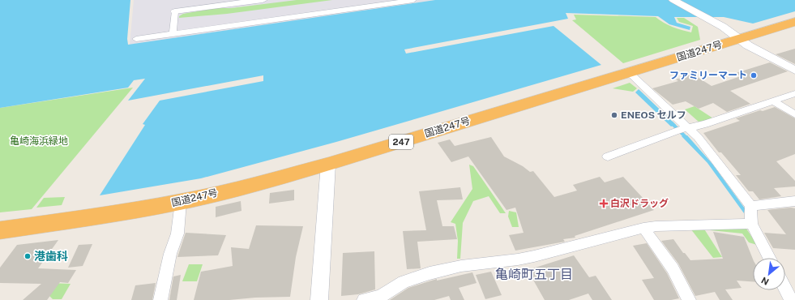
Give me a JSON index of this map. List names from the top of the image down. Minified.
{"streets":{"highway":["国道247号","247"]},"districts":["亀崎町五丁目"],"parks":["亀崎海浜緑地"],"places":{"other":["ファミリーマート","ENEOS セルフ","港歯科"],"health":["白沢ドラッグ"]},"north":"bottom left"}
